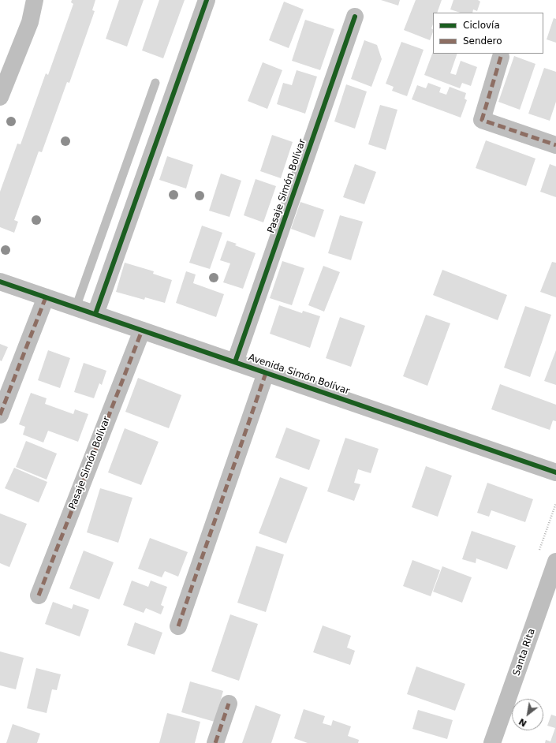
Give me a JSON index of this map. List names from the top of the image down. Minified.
{"streets":{"street":["Pasaje Simón Bolívar","Avenida Simón Bolívar","Santa Rita"]},"crossings":[["Pasaje Simón Bolívar","Avenida Simón Bolívar"]],"legend":["Ciclovía","Sendero"],"north":"bottom left"}
